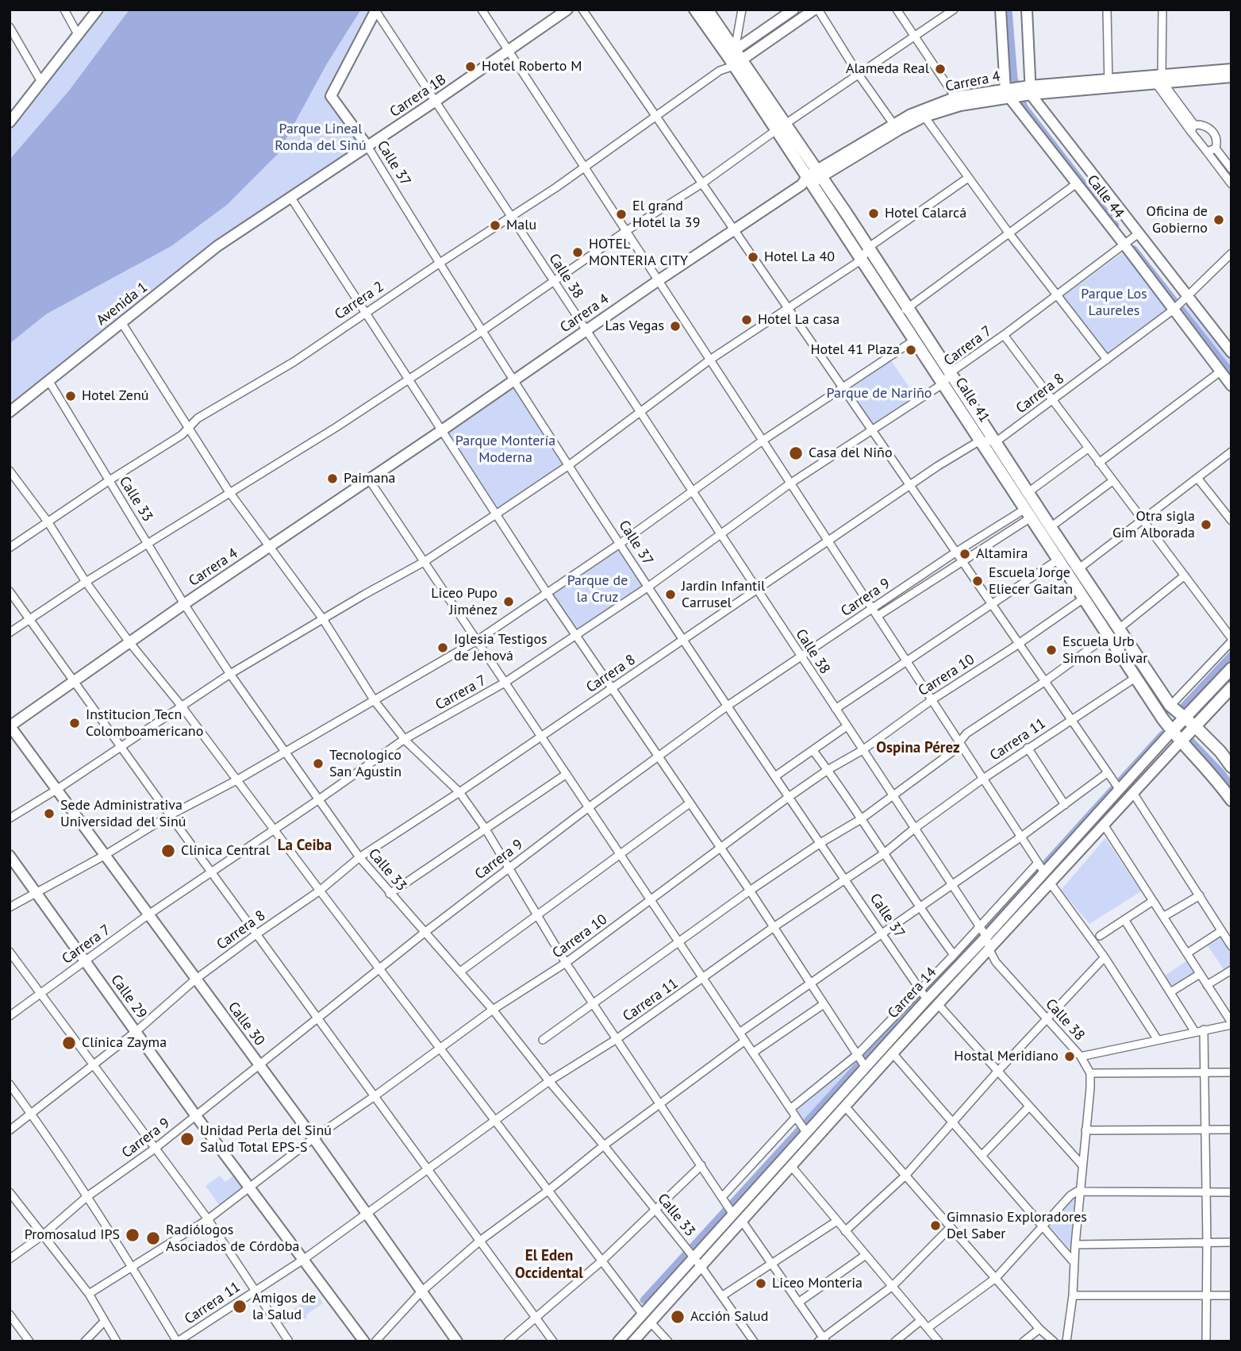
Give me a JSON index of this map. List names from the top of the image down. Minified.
{"streets":{"main road":["Calle 41","Carrera 14"],"street":["Carrera 4","Carrera 1B","Calle 37","Calle 44","Calle 38","Carrera 2","Avenida 1","Carrera 7","Carrera 8","Calle 33","Carrera 9","Carrera 10","Carrera 11","Calle 29","Calle 30"]},"crossings":[["Carrera 4","Calle 37"],["Carrera 4","Calle 44"],["Carrera 4","Calle 38"],["Carrera 4","Calle 41"],["Carrera 4","Calle 33"],["Carrera 4","Calle 30"],["Carrera 1B","Calle 37"],["Carrera 1B","Calle 38"],["Carrera 1B","Avenida 1"],["Calle 37","Calle 38"],["Calle 37","Carrera 2"],["Calle 37","Carrera 7"],["Calle 37","Carrera 8"],["Calle 37","Carrera 9"],["Calle 37","Carrera 10"],["Calle 37","Carrera 11"],["Calle 37","Carrera 14"],["Calle 44","Carrera 7"],["Calle 44","Carrera 8"],["Calle 38","Carrera 2"],["Calle 38","Carrera 7"],["Calle 38","Carrera 8"],["Calle 38","Carrera 9"],["Calle 38","Carrera 10"],["Calle 38","Carrera 11"],["Calle 38","Carrera 14"],["Carrera 2","Calle 41"],["Carrera 2","Calle 33"],["Avenida 1","Calle 33"],["Carrera 7","Calle 41"],["Carrera 7","Calle 33"],["Carrera 7","Calle 29"],["Carrera 7","Calle 30"],["Carrera 8","Calle 41"],["Carrera 8","Calle 33"],["Carrera 8","Calle 29"],["Carrera 8","Calle 30"],["Calle 41","Carrera 9"],["Calle 41","Carrera 10"],["Calle 41","Carrera 11"],["Calle 41","Carrera 14"],["Calle 33","Carrera 9"],["Calle 33","Carrera 10"],["Calle 33","Carrera 11"],["Calle 33","Carrera 14"],["Carrera 9","Calle 29"],["Carrera 9","Calle 30"],["Carrera 10","Calle 29"],["Carrera 10","Calle 30"],["Carrera 11","Calle 29"],["Carrera 11","Calle 30"]],"districts":["Ospina Pérez","La Ceiba","El Eden Occidental"],"parks":["Parque Lineal Ronda del Sinú","Parque Los Laureles","Parque de Nariño","Parque Montería Moderna","Parque de la Cruz"],"places":["Hotel Roberto M","Alameda Real","Hotel Calarcá","El grand Hotel la 39","Oficina de Gobierno","Malu","HOTEL MONTERIA CITY","Hotel La 40","Hotel La casa","Las Vegas","Hotel 41 Plaza","Hotel Zenú","Casa del Niño","Paimana","Otra sigla Gim Alborada","Altamira","Escuela Jorge Eliecer Gaitan","Jardin Infantil Carrusel","Liceo Pupo Jiménez","Iglesia Testigos de Jehová","Escuela Urb Simon Bolivar","Institucion Tecn Colomboamericano","Tecnologico San Agustin","Sede Administrativa Universidad del Sinú","Clínica Central","Clínica Zayma","Hostal Meridiano","Unidad Perla del Sinú Salud Total EPS-S","Gimnasio Exploradores Del Saber","Promosalud IPS","Radiólogos Asociados de Córdoba","Liceo Monteria","Amigos de la Salud","Acción Salud"]}
